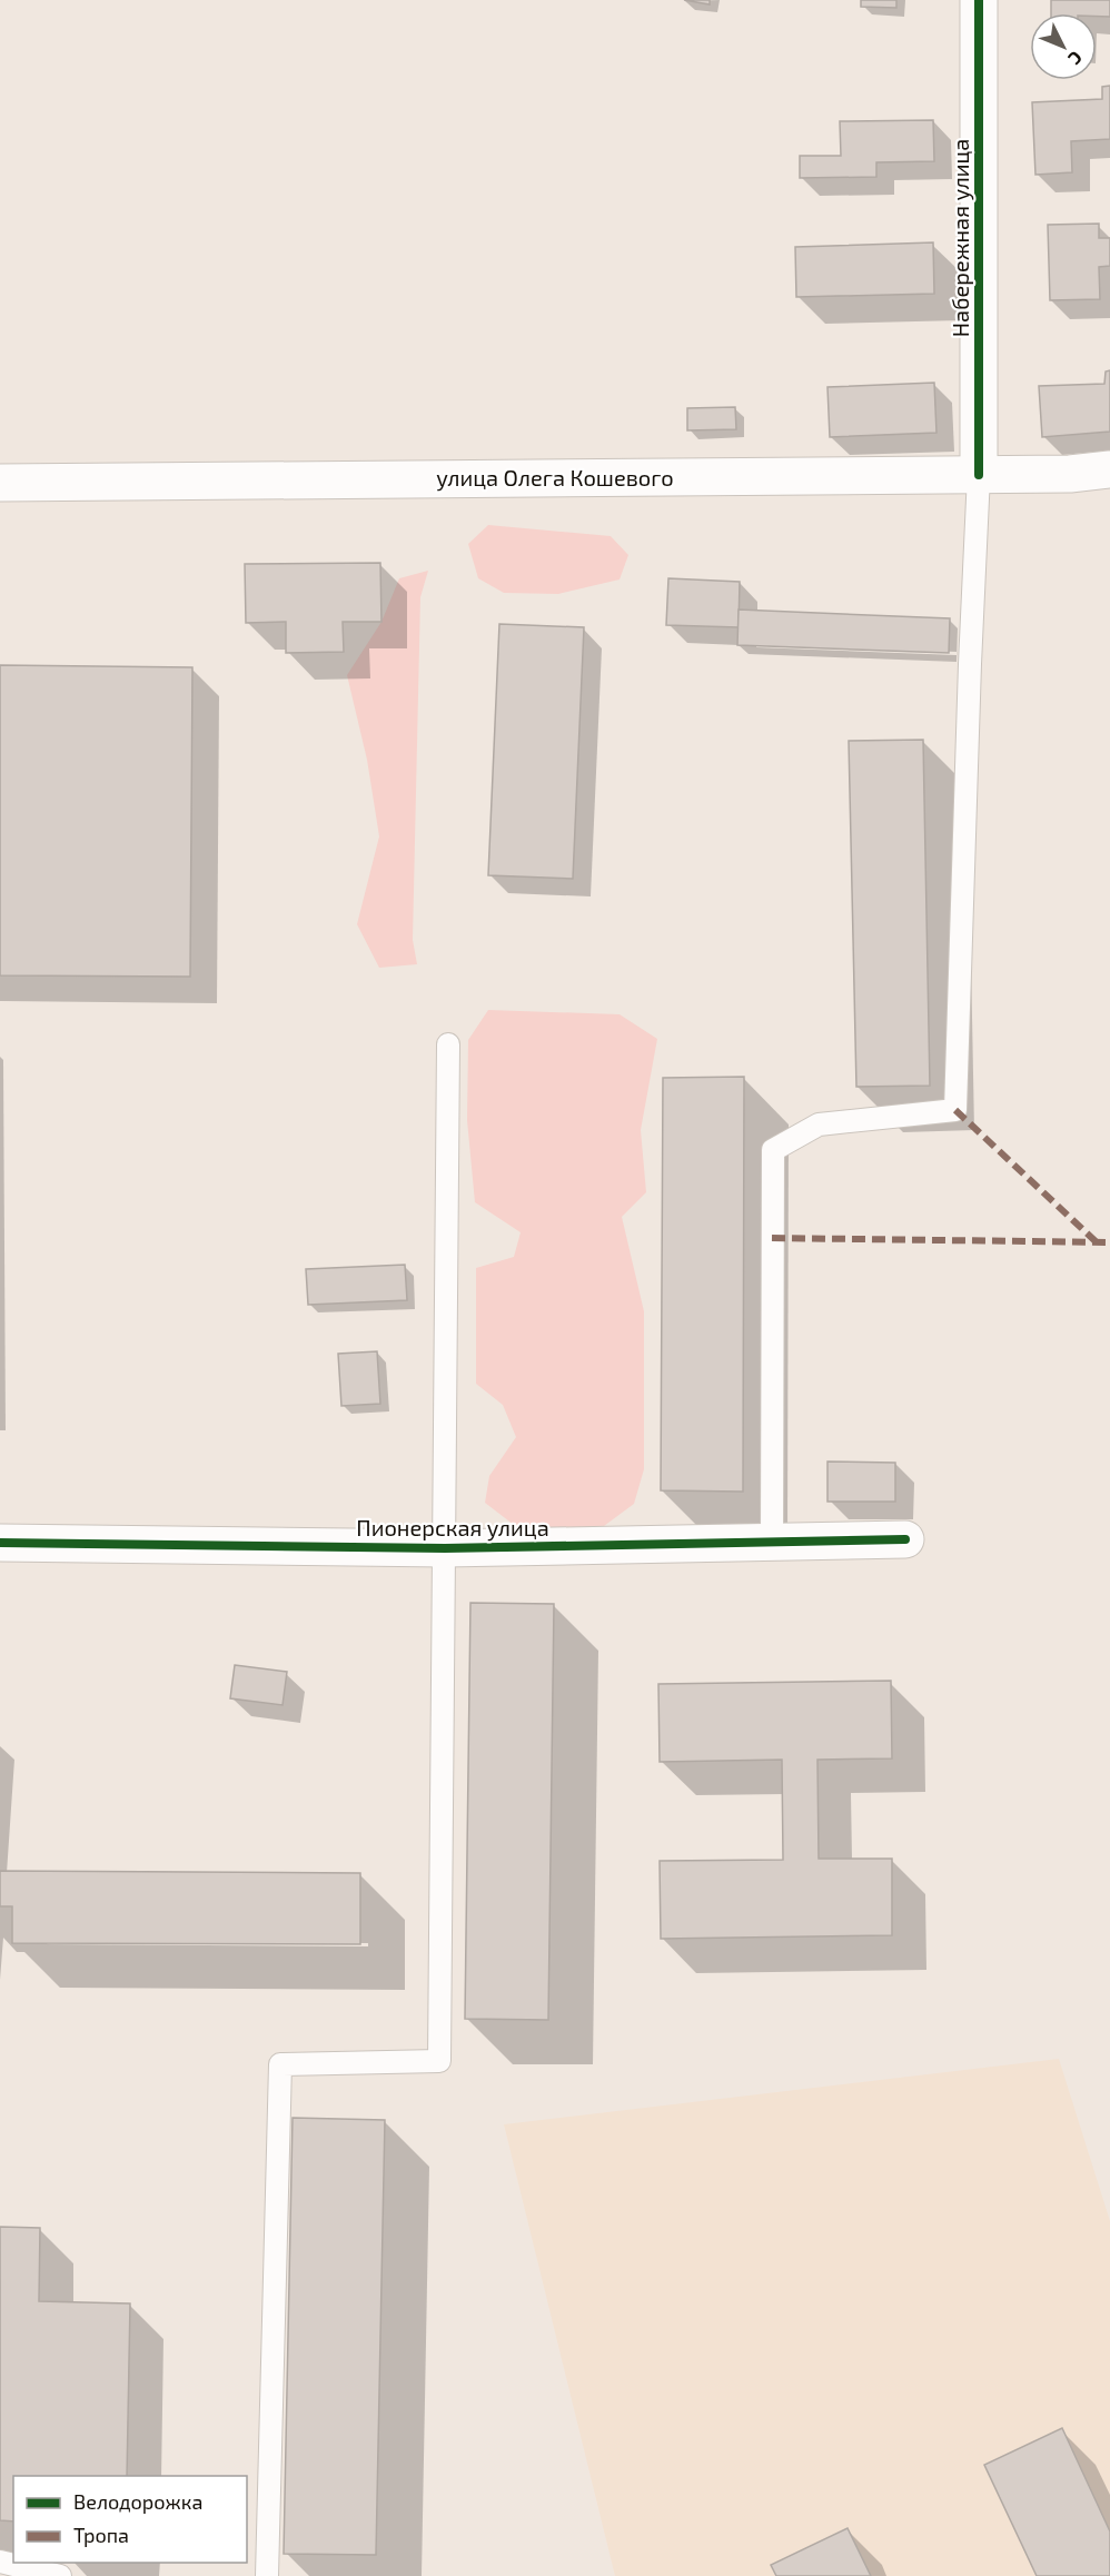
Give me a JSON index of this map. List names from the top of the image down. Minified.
{"streets":{"street":["Набережная улица","улица Олега Кошевого","Пионерская улица"]},"crossings":[["Набережная улица","улица Олега Кошевого"]],"legend":["Велодорожка","Тропа"],"north":"bottom right"}
